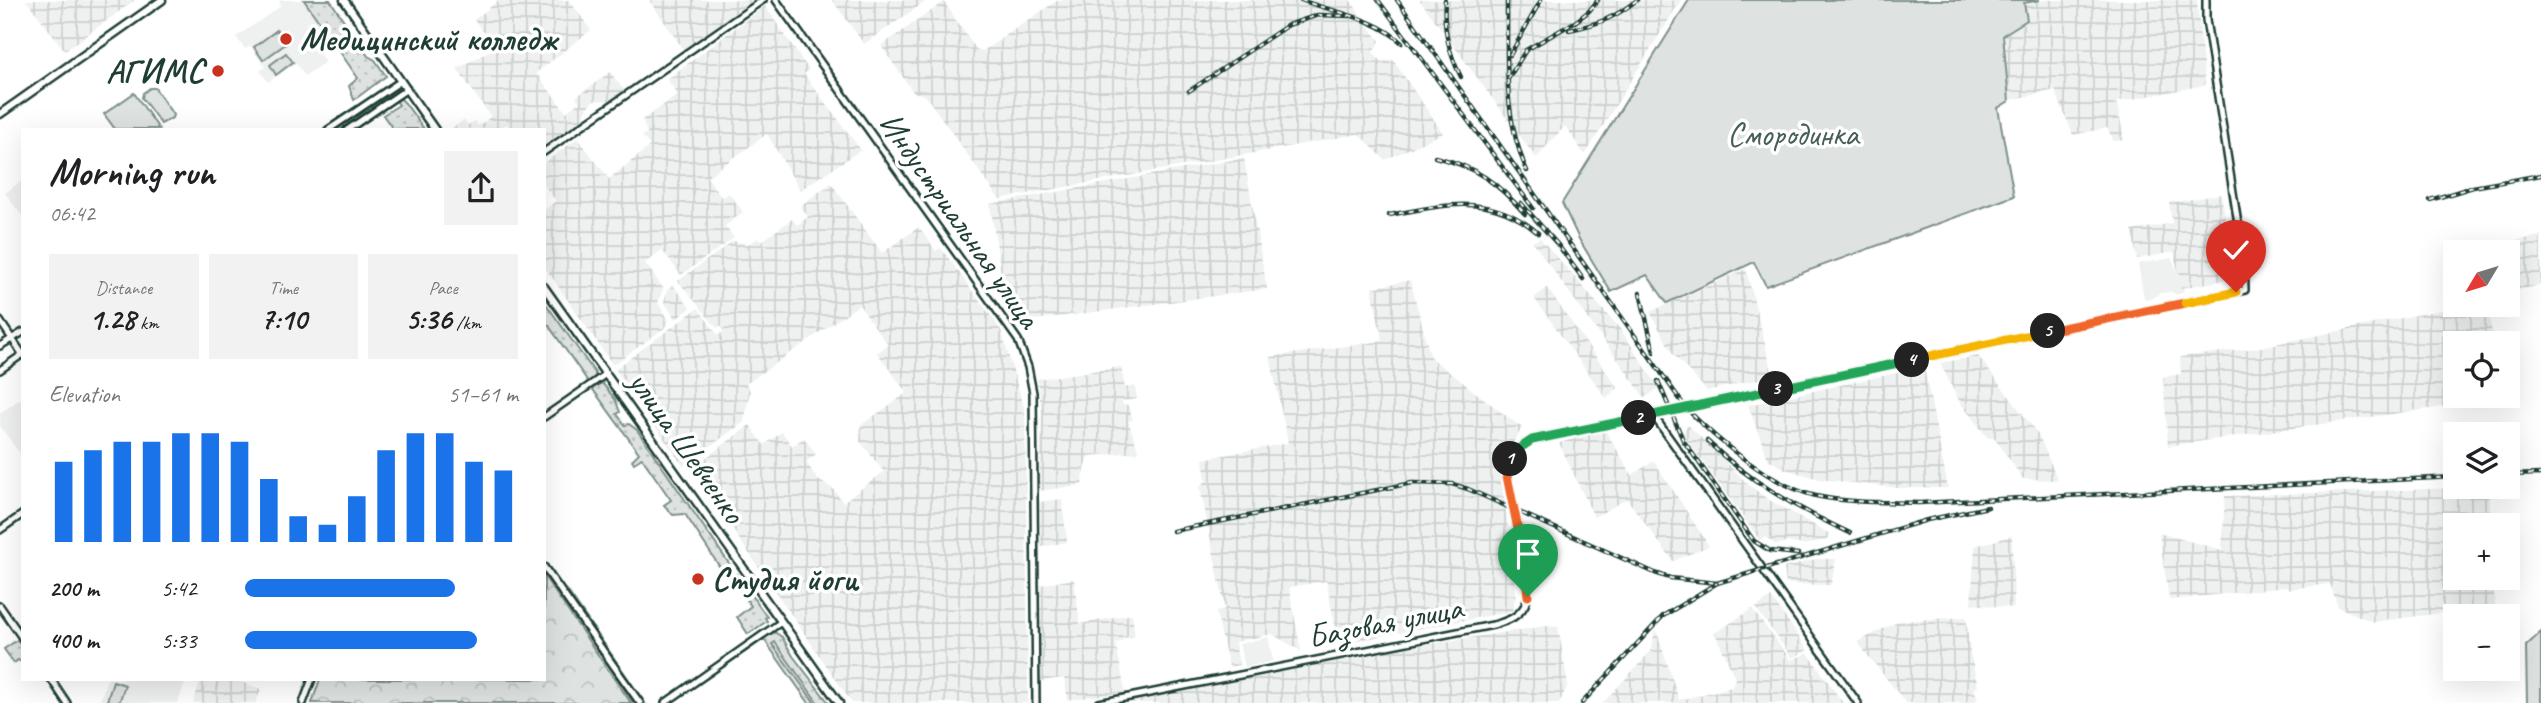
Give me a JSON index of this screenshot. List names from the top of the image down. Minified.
{"streets":{"main road":["улица Шевченко"],"street":["Индустриальная улица","Базовая улица"]},"parks":["Смородинка"],"places":["Медицинский колледж","АГИМС","Студия йоги"],"north":"bottom left","page":{"heading":["Morning run","06:42"],"map_buttons":["+","−"],"stats":[["Distance","1.28 km"],["Time","7:10"],["Pace","5:36 /km"]],"pins":["5","4","3","2","1"],"chart":["Elevation","51–61 m"],"list":[{"name":"200 m","note":"5:42"},{"name":"400 m","note":"5:33"}]}}
